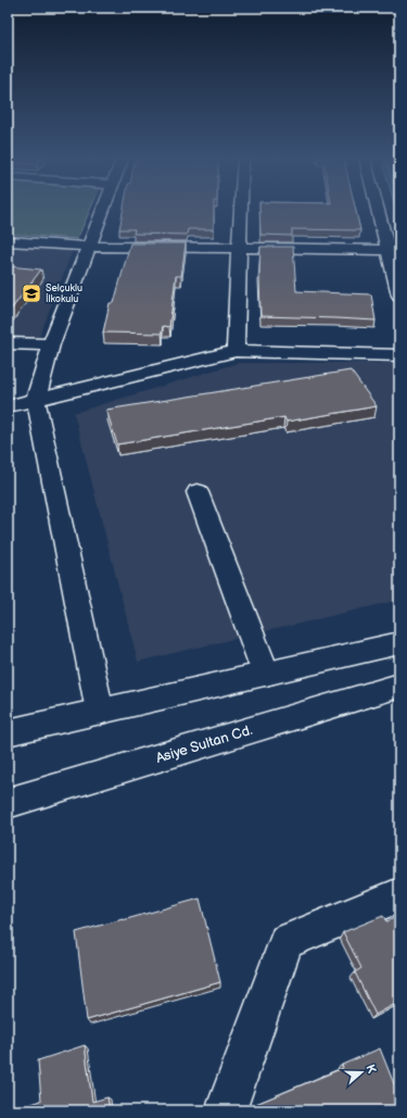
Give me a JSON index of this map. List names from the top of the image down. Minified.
{"streets":{"street":["Asiye Sultan Cd."]},"places":{"school or university":["Selçuklu İlkokulu"]},"north":"right"}
